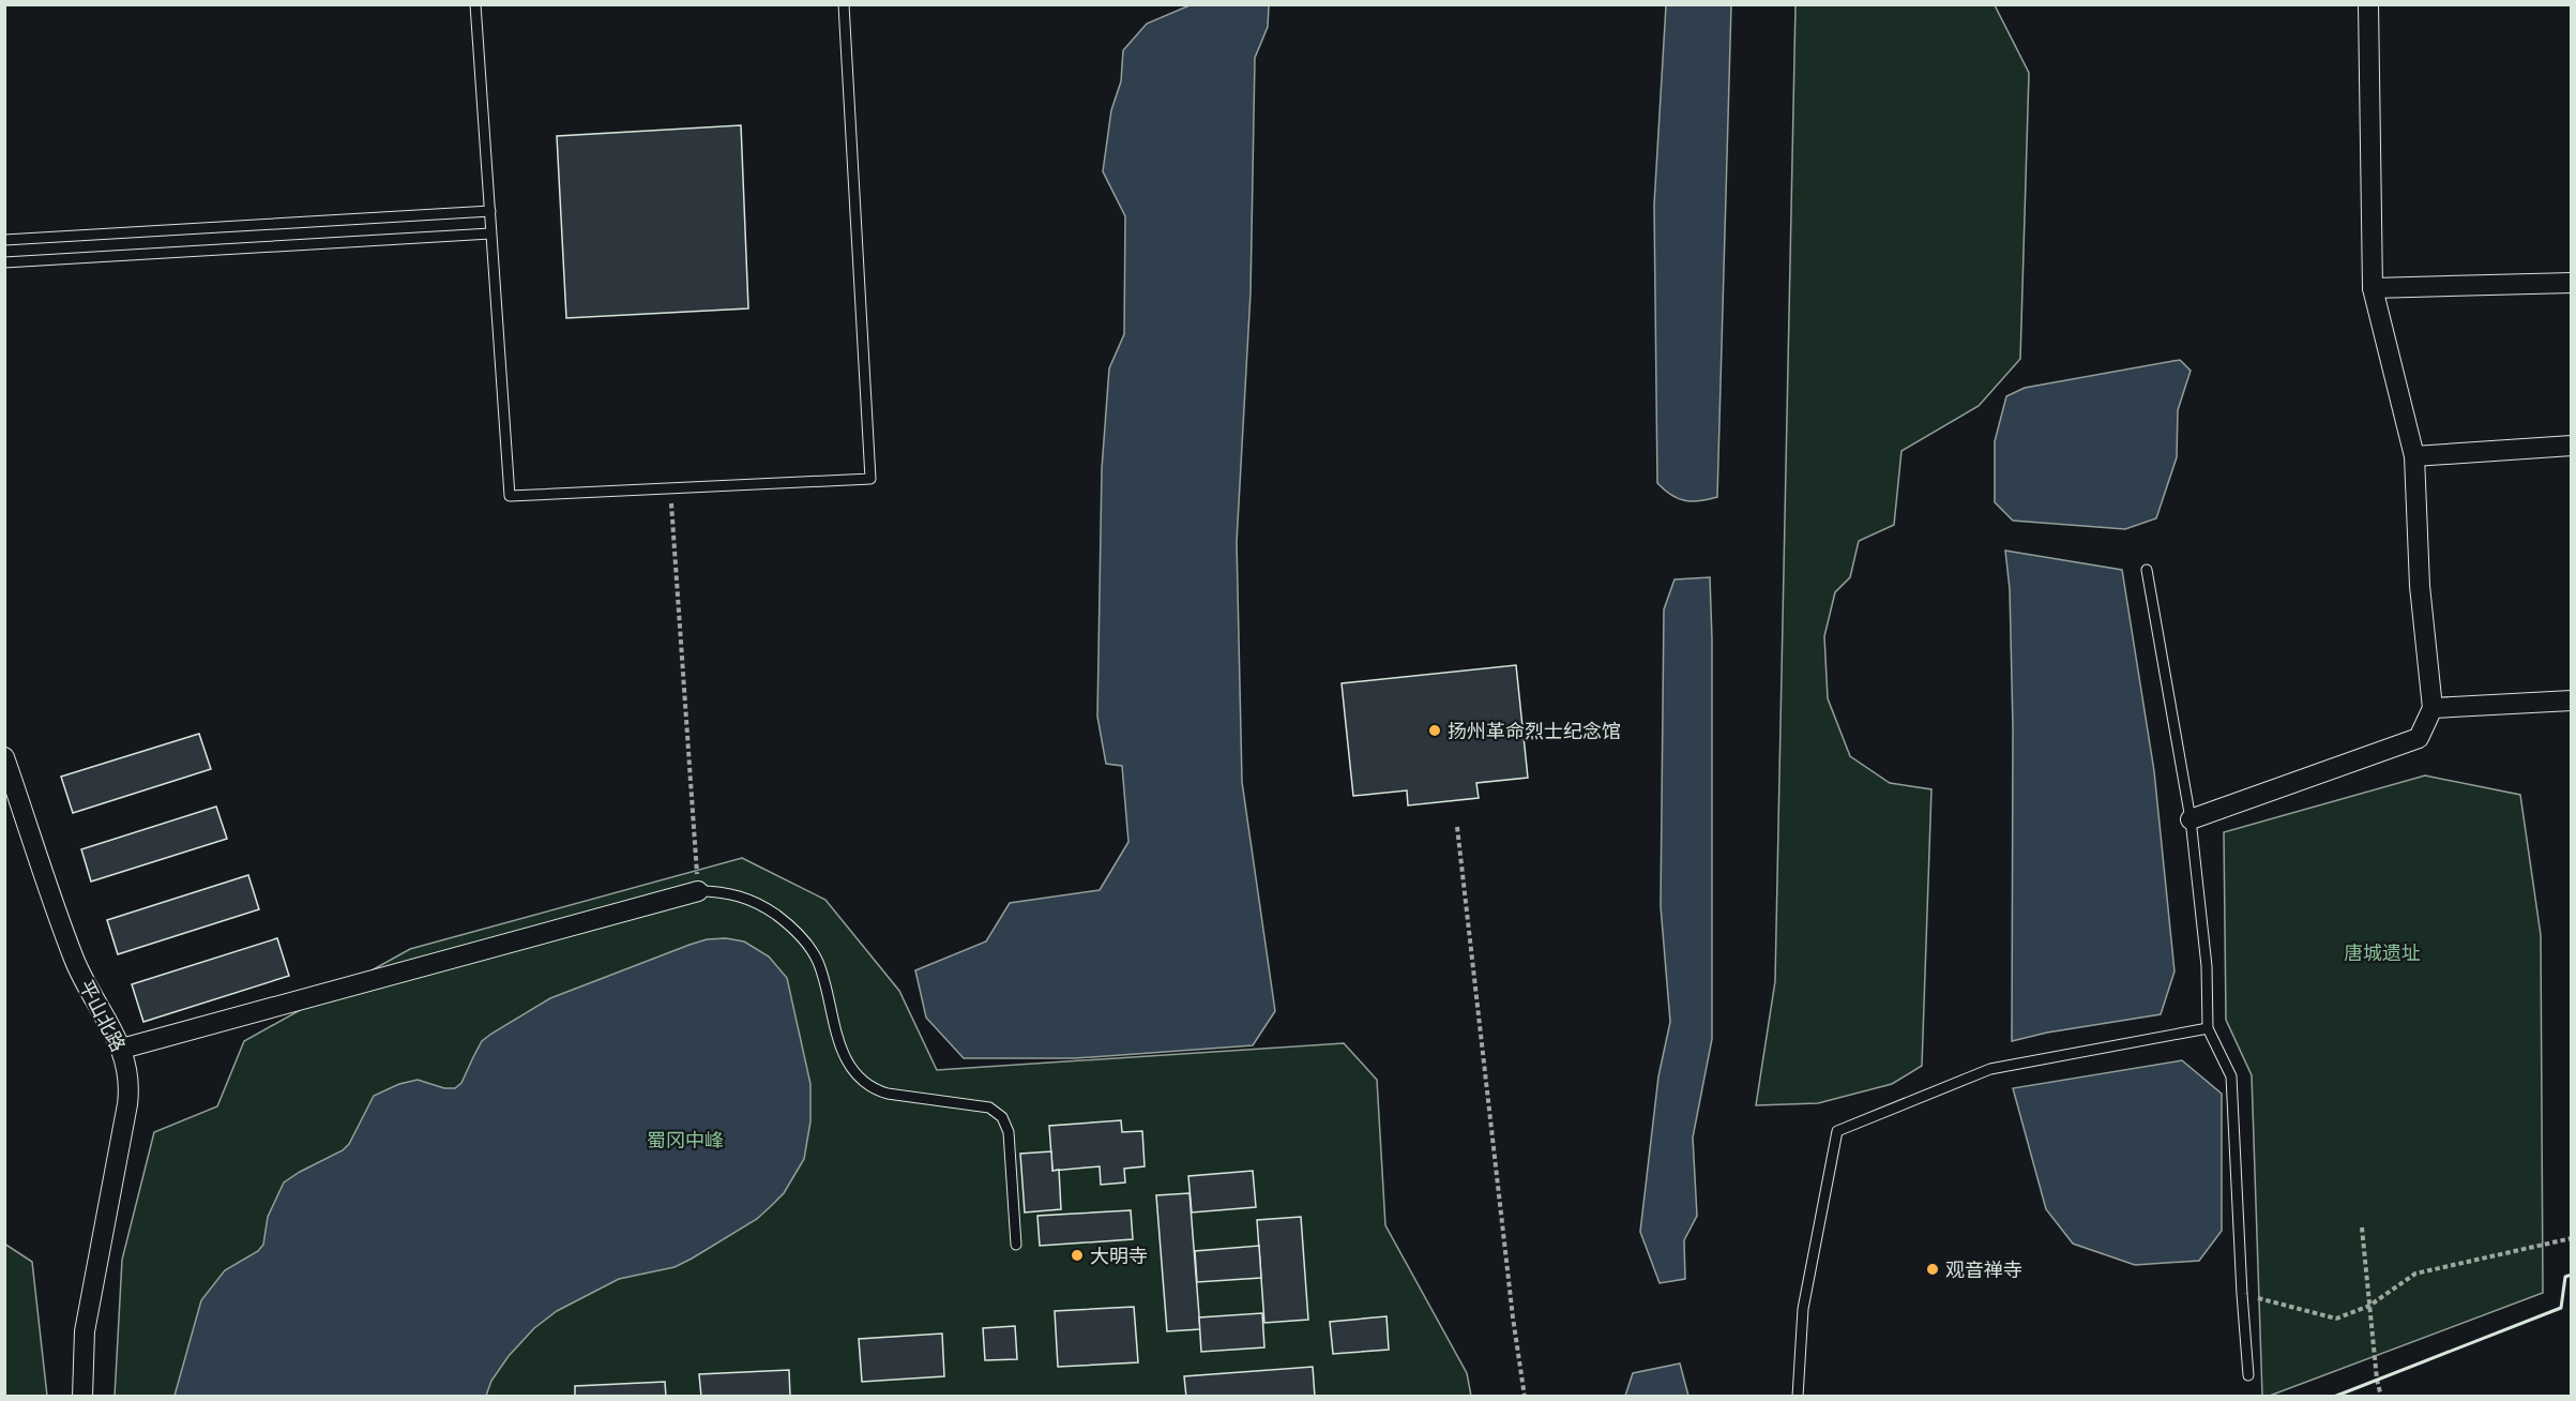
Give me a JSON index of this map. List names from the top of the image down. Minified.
{"streets":{"street":["平山北路"]},"parks":["唐城遗址","蜀冈中峰"],"places":["扬州革命烈士纪念馆","大明寺","观音禅寺"]}
